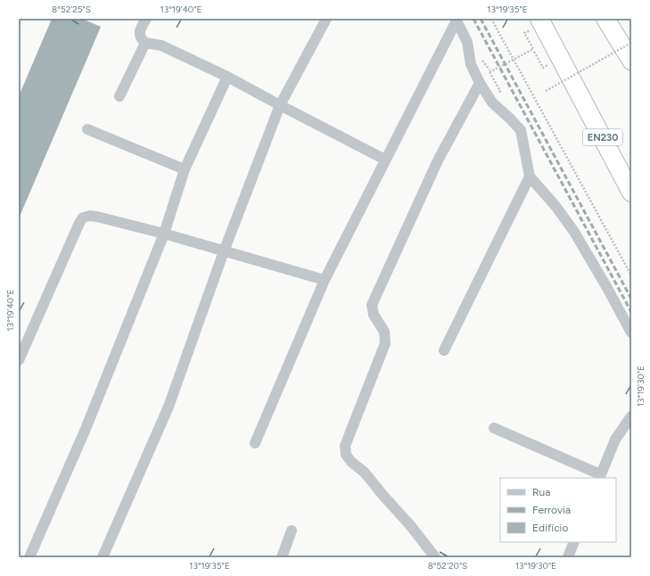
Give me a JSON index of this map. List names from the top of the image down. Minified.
{"streets":{"highway":["EN230"]},"legend":["Rua","Ferrovia","Edifício"],"coordinates":["8°52'25\"S","13°19'40\"E","13°19'35\"E","13°19'30\"E","8°52'20\"S"]}
